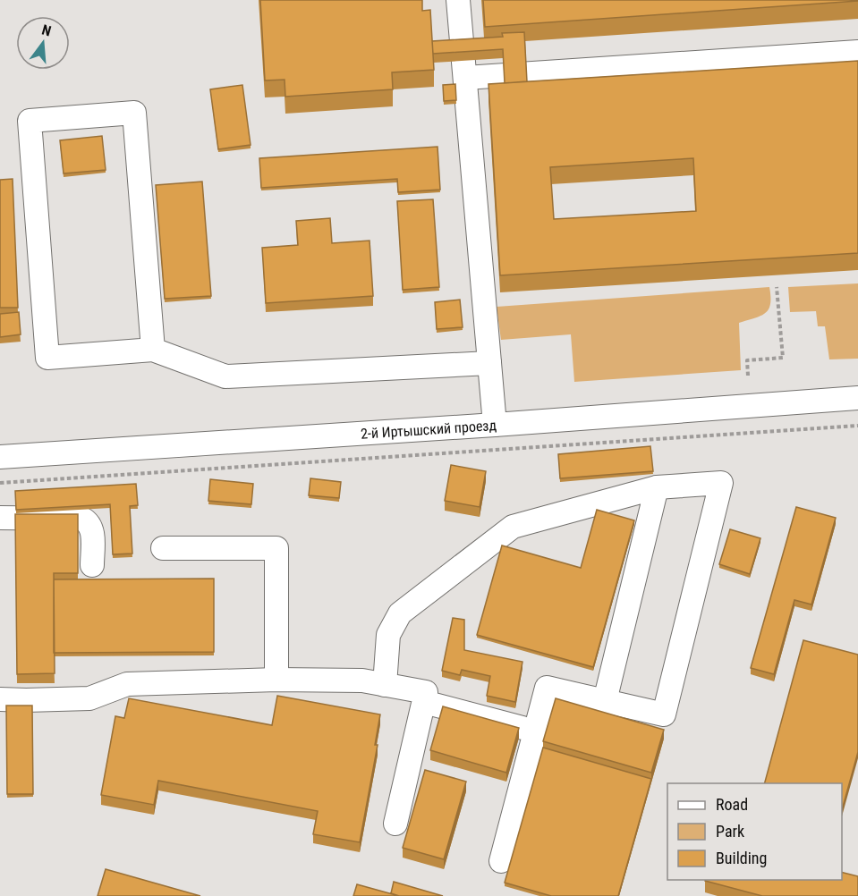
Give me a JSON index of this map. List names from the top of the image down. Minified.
{"streets":{"street":["2-й Иртышский проезд"]},"legend":["Road","Park","Building"],"north":"top"}
